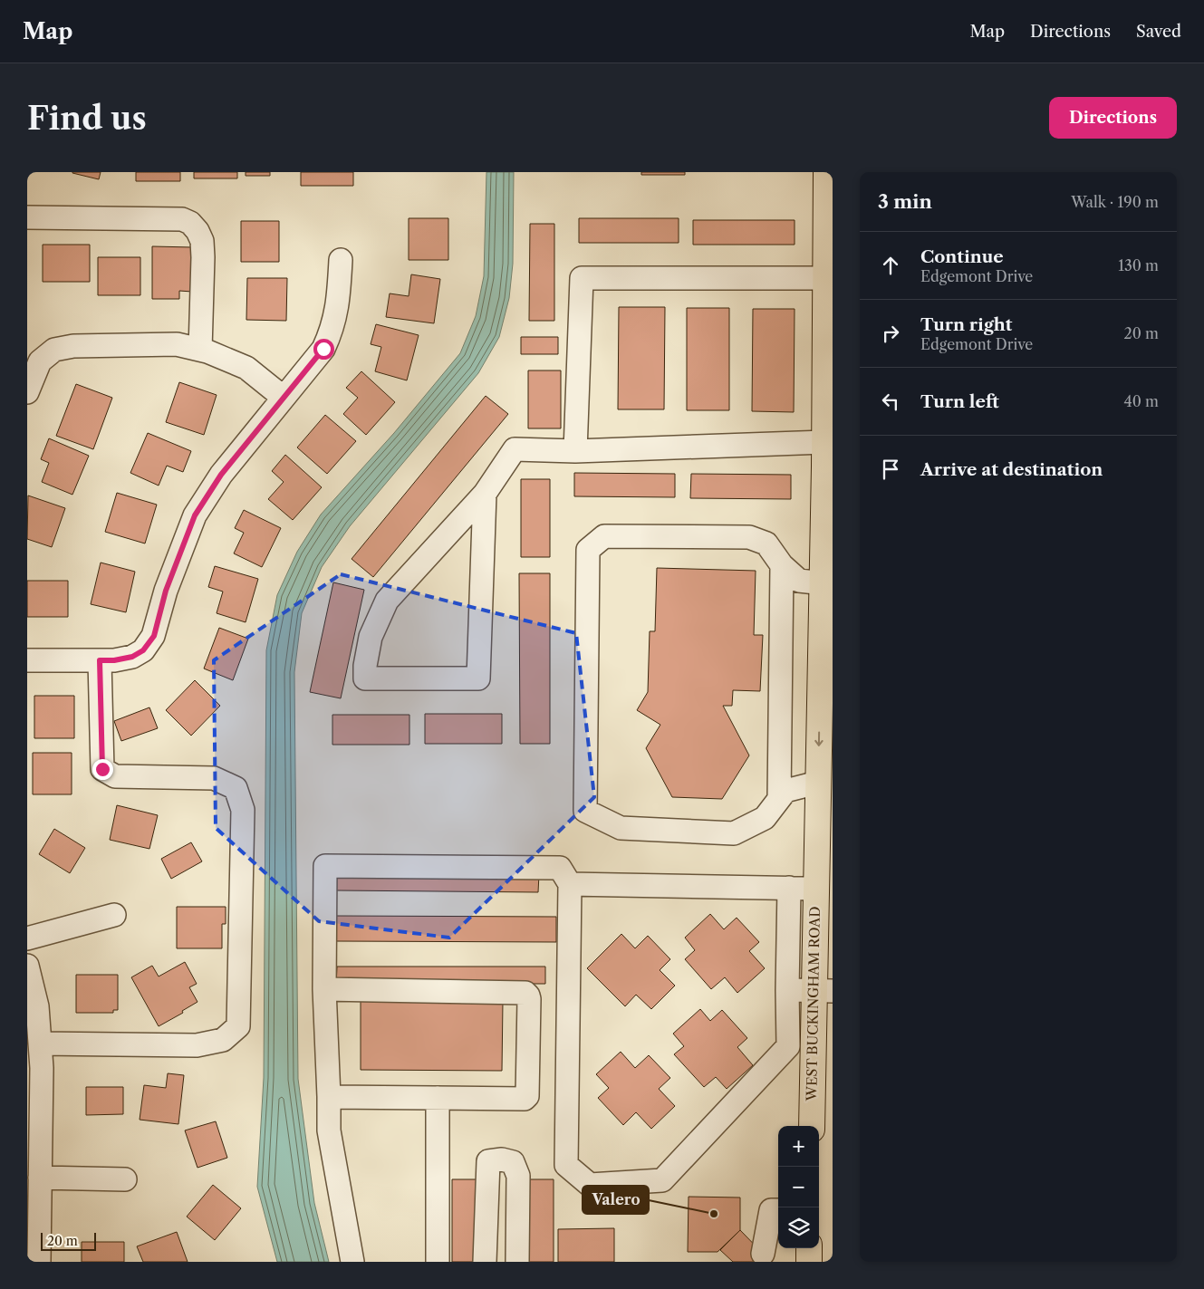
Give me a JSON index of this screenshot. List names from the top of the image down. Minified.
{"streets":{"main road":["WEST BUCKINGHAM ROAD"]},"places":["Valero"],"scale_bar":"20 m","page":{"header":"Map","nav":["Map","Directions","Saved"],"buttons":"Directions","title":"Find us","heading":["3 min","Walk · 190 m"],"list":[["Continue","Edgemont Drive","130 m"],["Turn right","Edgemont Drive","20 m"],["Turn left","40 m"],"Arrive at destination"],"map_buttons":["+","−"],"scale":"20 m"}}
